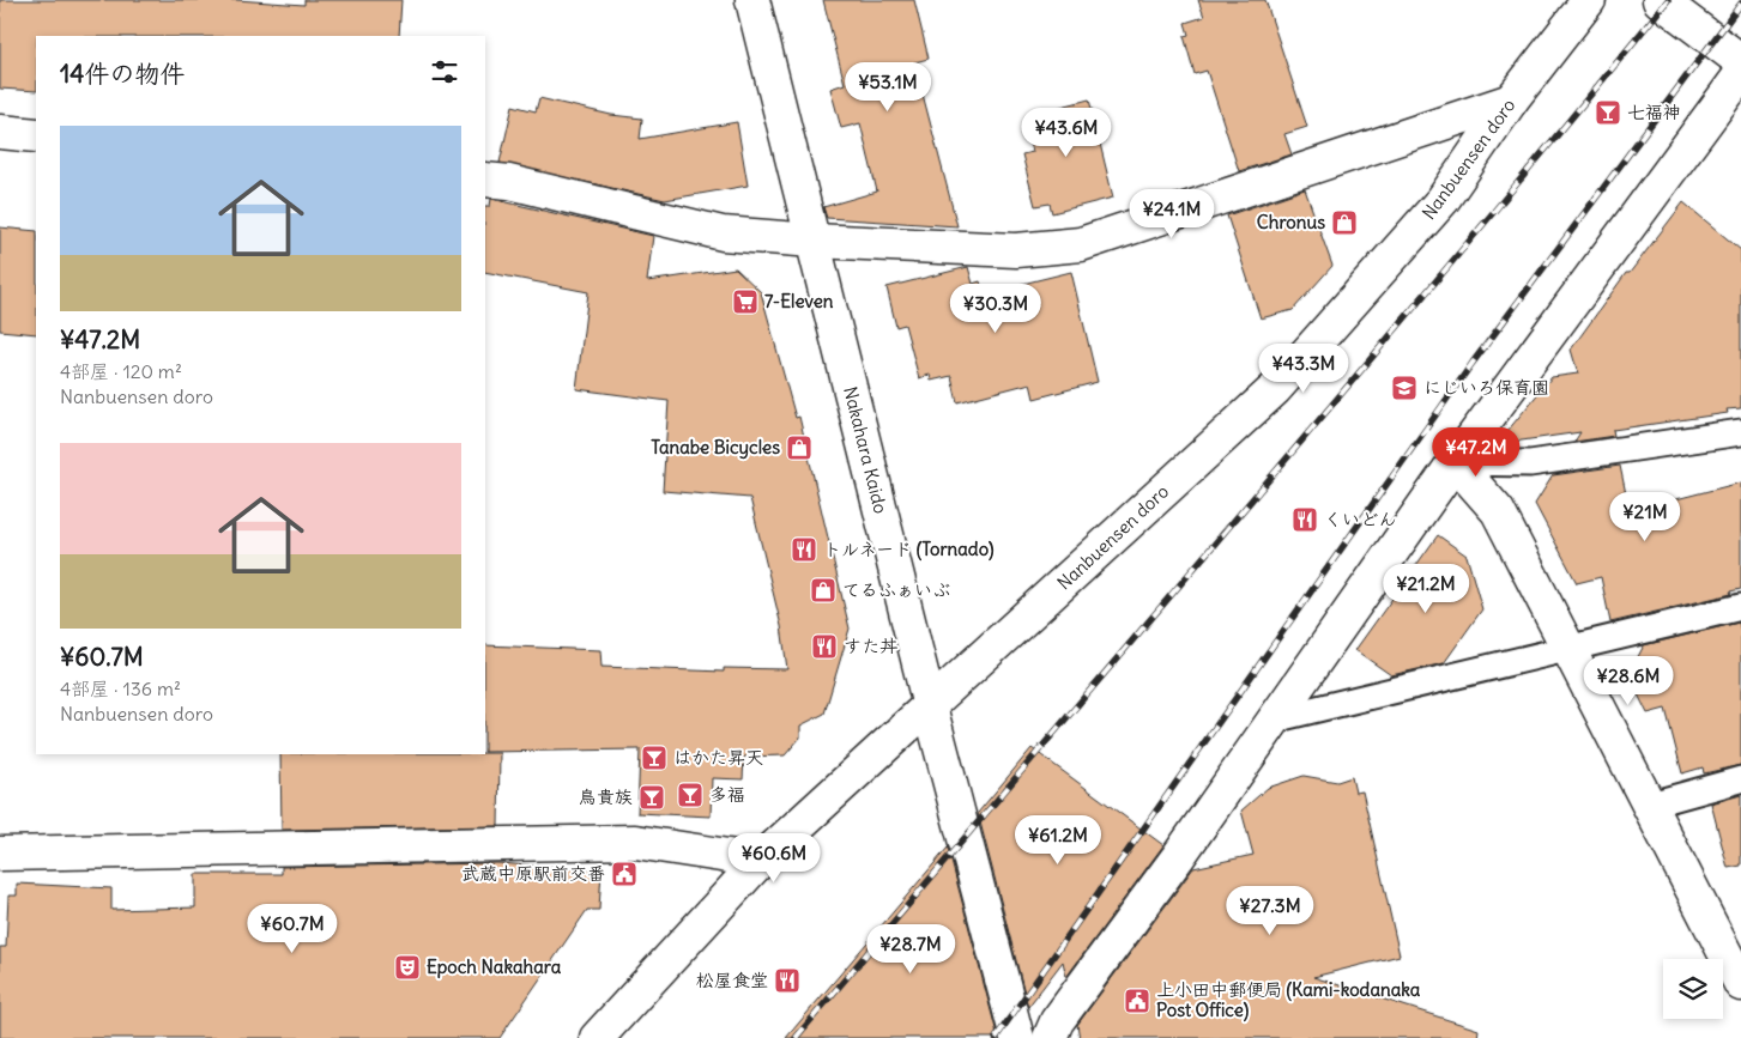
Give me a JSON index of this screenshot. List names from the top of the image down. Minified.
{"streets":{"street":["Nanbuensen doro","Nakahara Kaido"]},"crossings":[["Nanbuensen doro","Nakahara Kaido"]],"places":{"bar":["七福神","はかた昇天","多福","鳥貴族"],"shop":["Chronus","Tanabe Bicycles","てるふぁいぶ"],"supermarket":["7-Eleven"],"school or university":["にじいろ保育園"],"restaurant":["くいどん","トルネード (Tornado)","すた丼","松屋食堂"],"public building":["武蔵中原駅前交番","上小田中郵便局 (Kami-kodanaka Post Office)"],"theatre":["Epoch Nakahara"]},"page":{"heading":"14件の物件","price":["¥53.1M","¥43.6M","¥24.1M","¥30.3M","¥43.3M","¥47.2M","¥21M","¥21.2M","¥28.6M","¥61.2M","¥60.6M","¥27.3M","¥60.7M","¥28.7M"],"list":[{"name":"¥47.2M","note":"4部屋 · 120 m² · Nanbuensen doro"},{"name":"¥60.7M","note":"4部屋 · 136 m² · Nanbuensen doro"}]}}
